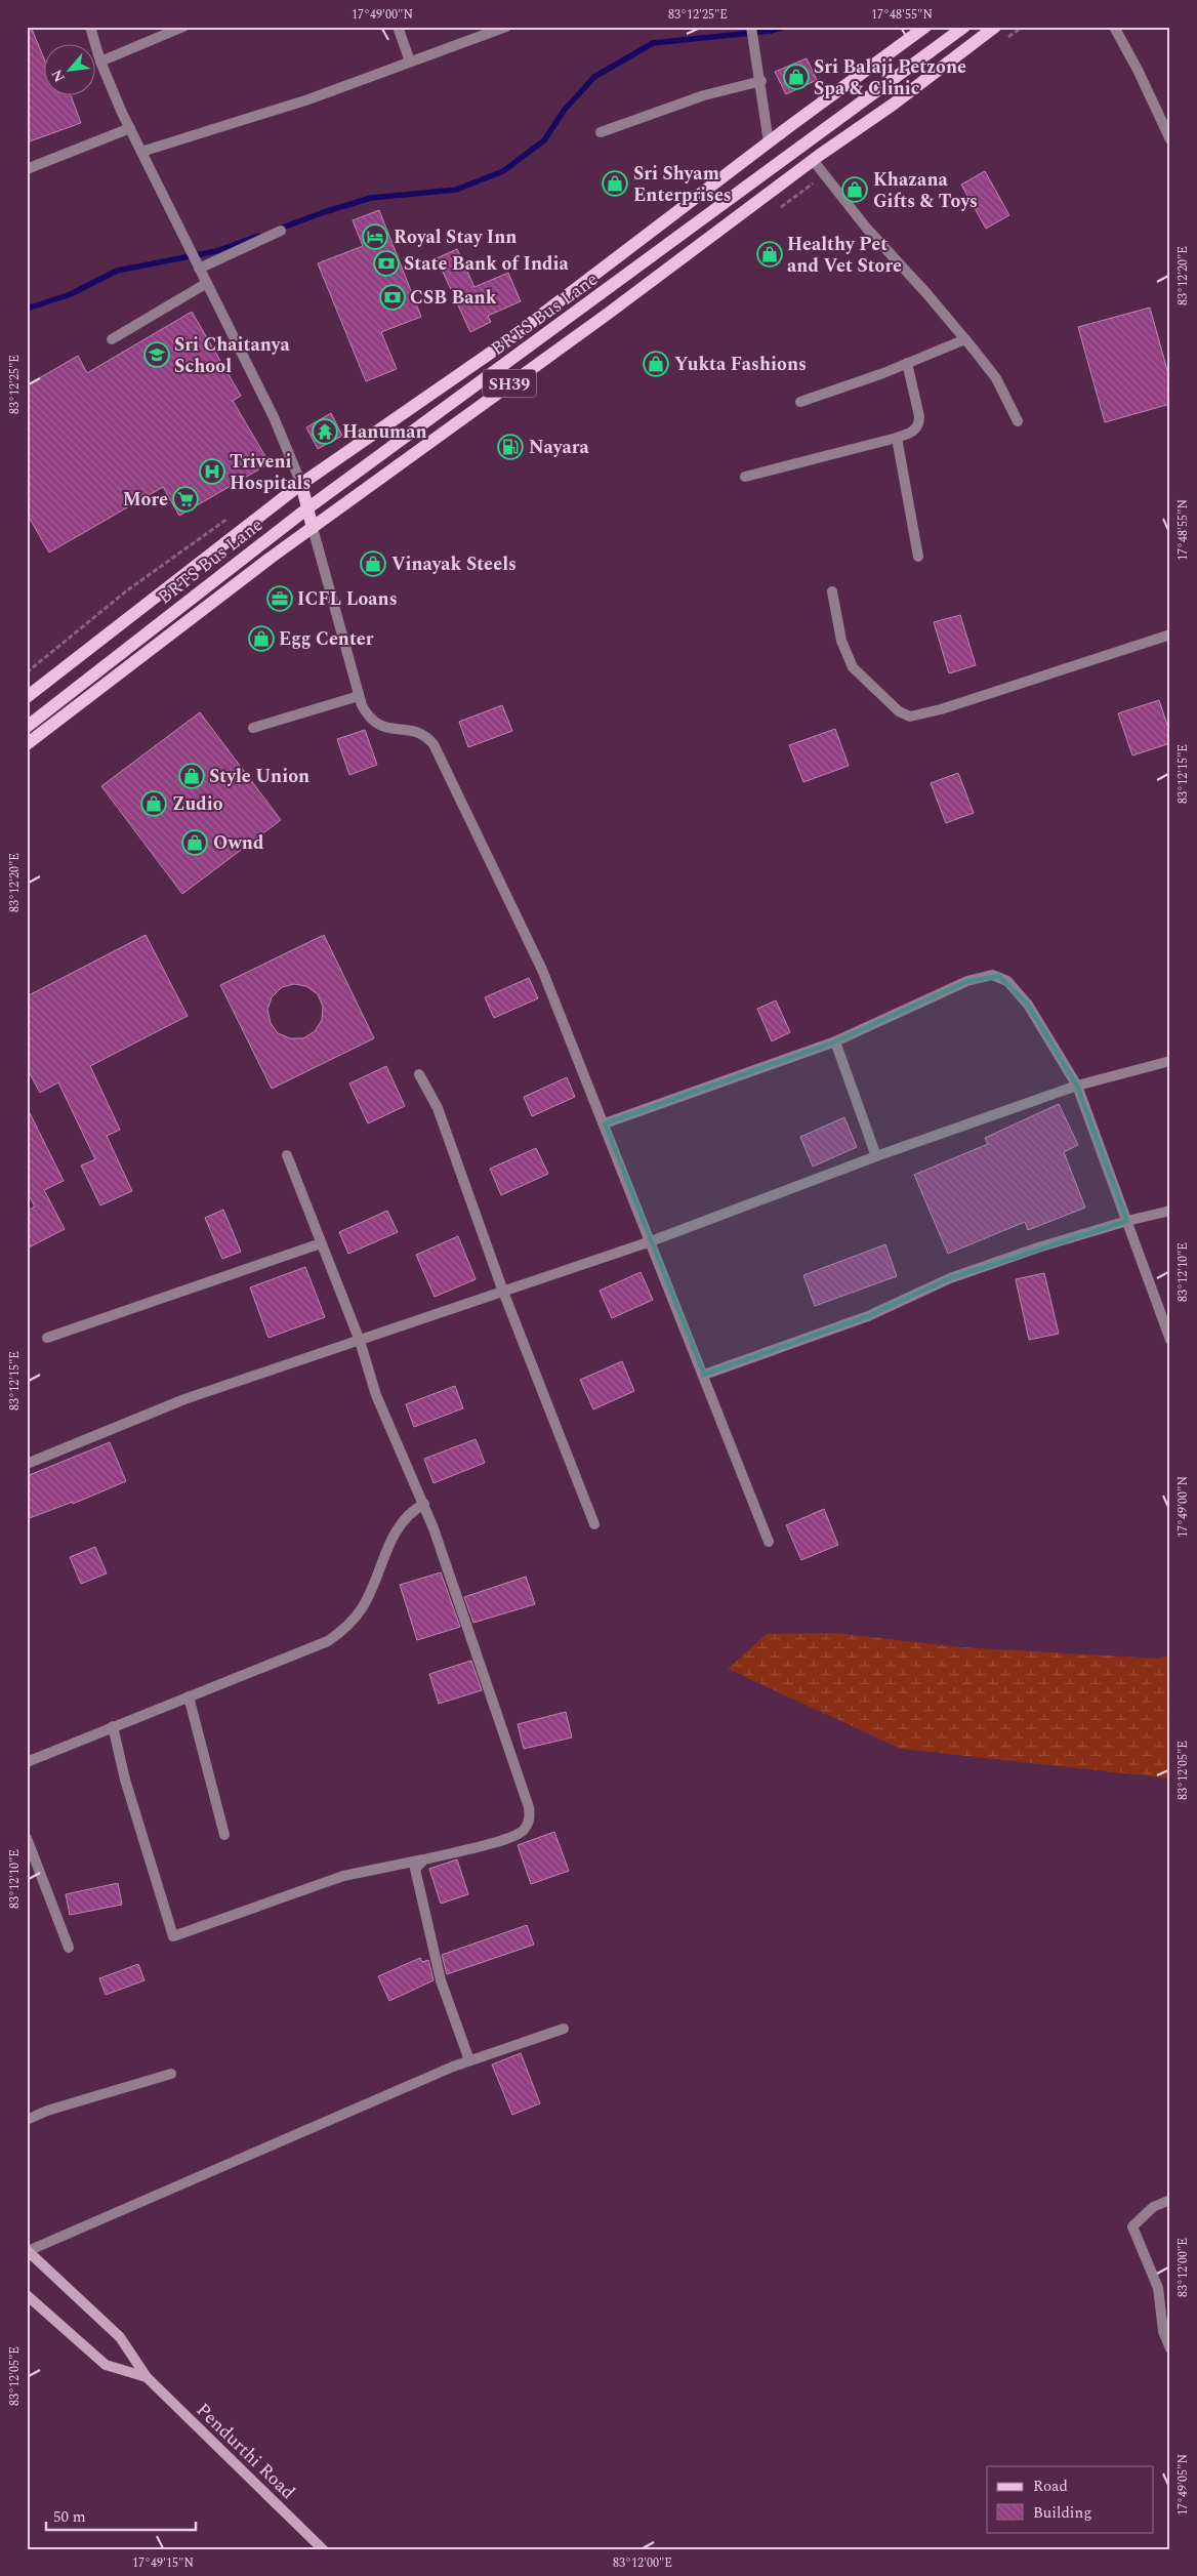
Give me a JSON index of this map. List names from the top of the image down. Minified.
{"streets":{"main road":["BRTS Bus Lane","SH39","Pendurthi Road"]},"places":{"shop":["Sri Balaji Petzone Spa & Clinic","Sri Shyam Enterprises","Khazana Gifts & Toys","Healthy Pet and Vet Store","Yukta Fashions","Vinayak Steels","Egg Center","Style Union","Zudio","Ownd"],"hotel":["Royal Stay Inn"],"bank":["State Bank of India","CSB Bank"],"school or university":["Sri Chaitanya School"],"temple":["Hanuman"],"fuel station":["Nayara"],"hospital":["Triveni Hospitals"],"supermarket":["More"],"office":["ICFL Loans"]},"legend":["Road","Building"],"scale_bar":"50 m","north":"bottom left","coordinates":["17°49'00\"N","83°12'25\"E","17°48'55\"N","83°12'20\"E","83°12'15\"E","83°12'10\"E","83°12'05\"E","83°12'00\"E","17°49'05\"N","17°49'15\"N"]}
